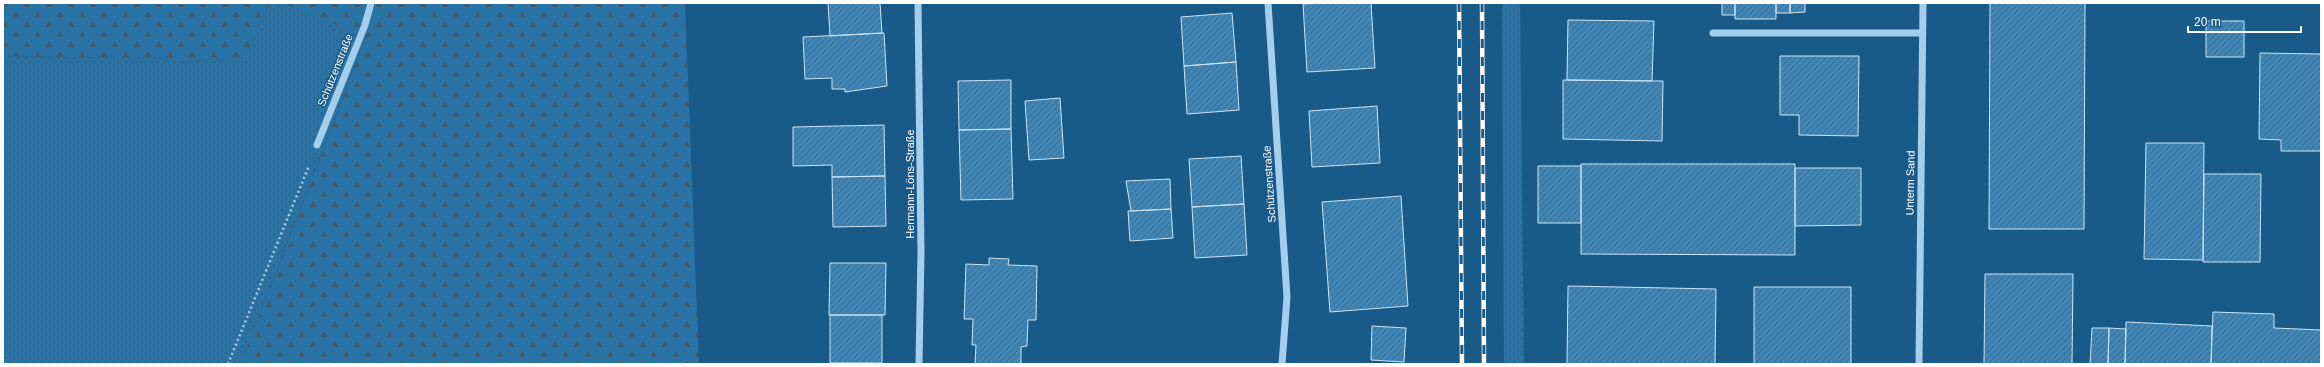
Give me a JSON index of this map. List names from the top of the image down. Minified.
{"streets":{"street":["Schützenstraße","Unterm Sand","Hermann-Löns-Straße"]},"scale_bar":"20 m"}
